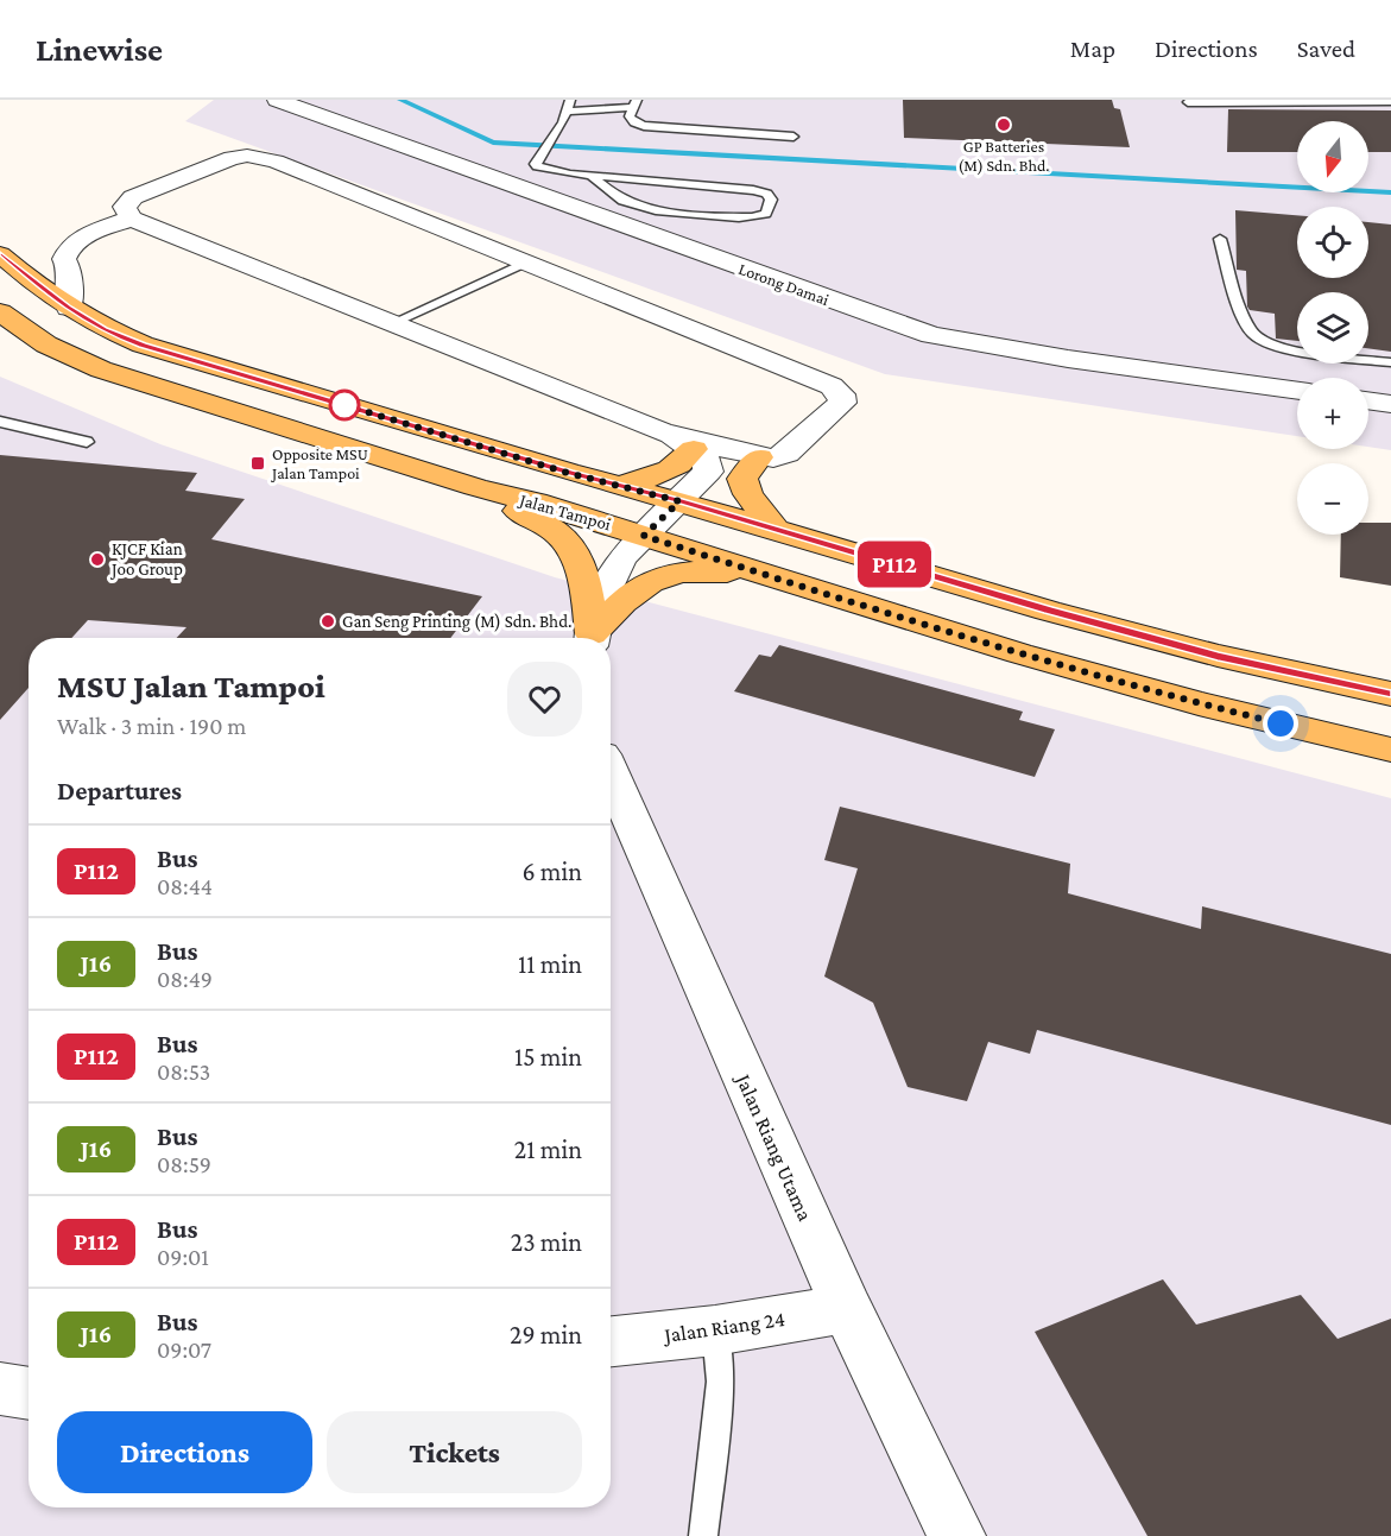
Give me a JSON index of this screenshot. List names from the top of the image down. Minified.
{"streets":{"main road":["Jalan Tampoi"],"street":["Lorong Damai","Jalan Riang Utama","Jalan Riang 24"]},"crossings":[["Jalan Riang Utama","Jalan Riang 24"]],"places":{"other":["GP Batteries (M) Sdn. Bhd.","KJCF Kian Joo Group","Gan Seng Printing (M) Sdn. Bhd."],"transit":["Opposite MSU Jalan Tampoi"]},"lines":["bus line P112"],"north":"bottom","page":{"header":"Linewise","nav":["Map","Directions","Saved"],"on_map":"P112","map_buttons":["+","−"],"heading":[["MSU Jalan Tampoi","Walk · 3 min · 190 m"],"Departures"],"list":[{"mark":"P112","name":"Bus","note":"08:44","value":"6 min"},{"mark":"J16","name":"Bus","note":"08:49","value":"11 min"},{"mark":"P112","name":"Bus","note":"08:53","value":"15 min"},{"mark":"J16","name":"Bus","note":"08:59","value":"21 min"},{"mark":"P112","name":"Bus","note":"09:01","value":"23 min"},{"mark":"J16","name":"Bus","note":"09:07","value":"29 min"}],"buttons":["Directions","Tickets"]}}
